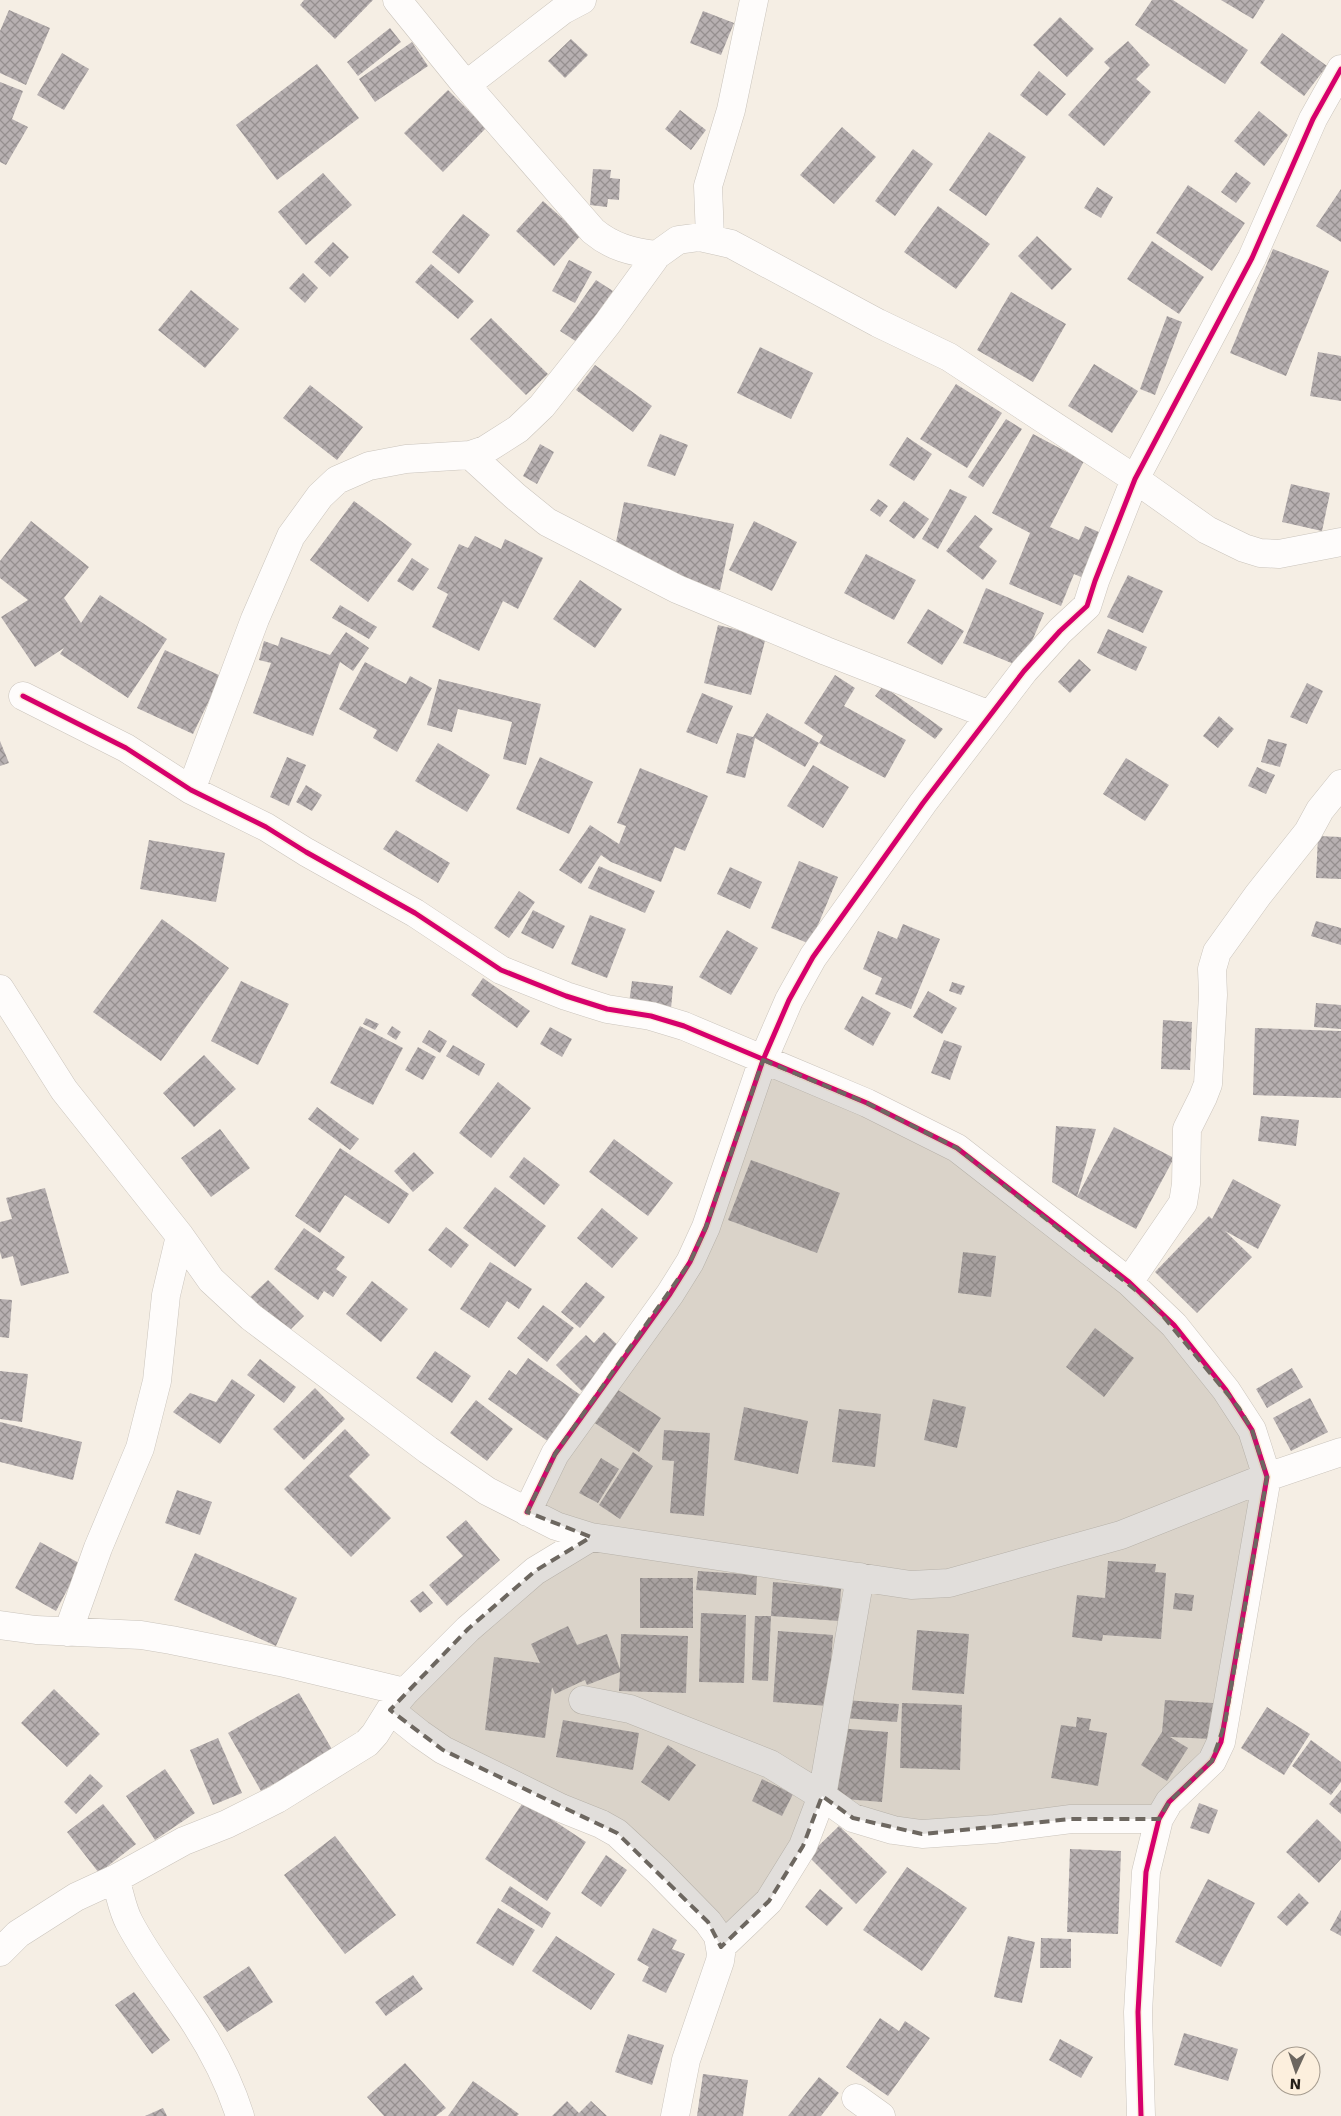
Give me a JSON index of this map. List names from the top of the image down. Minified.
{"north":"bottom"}
